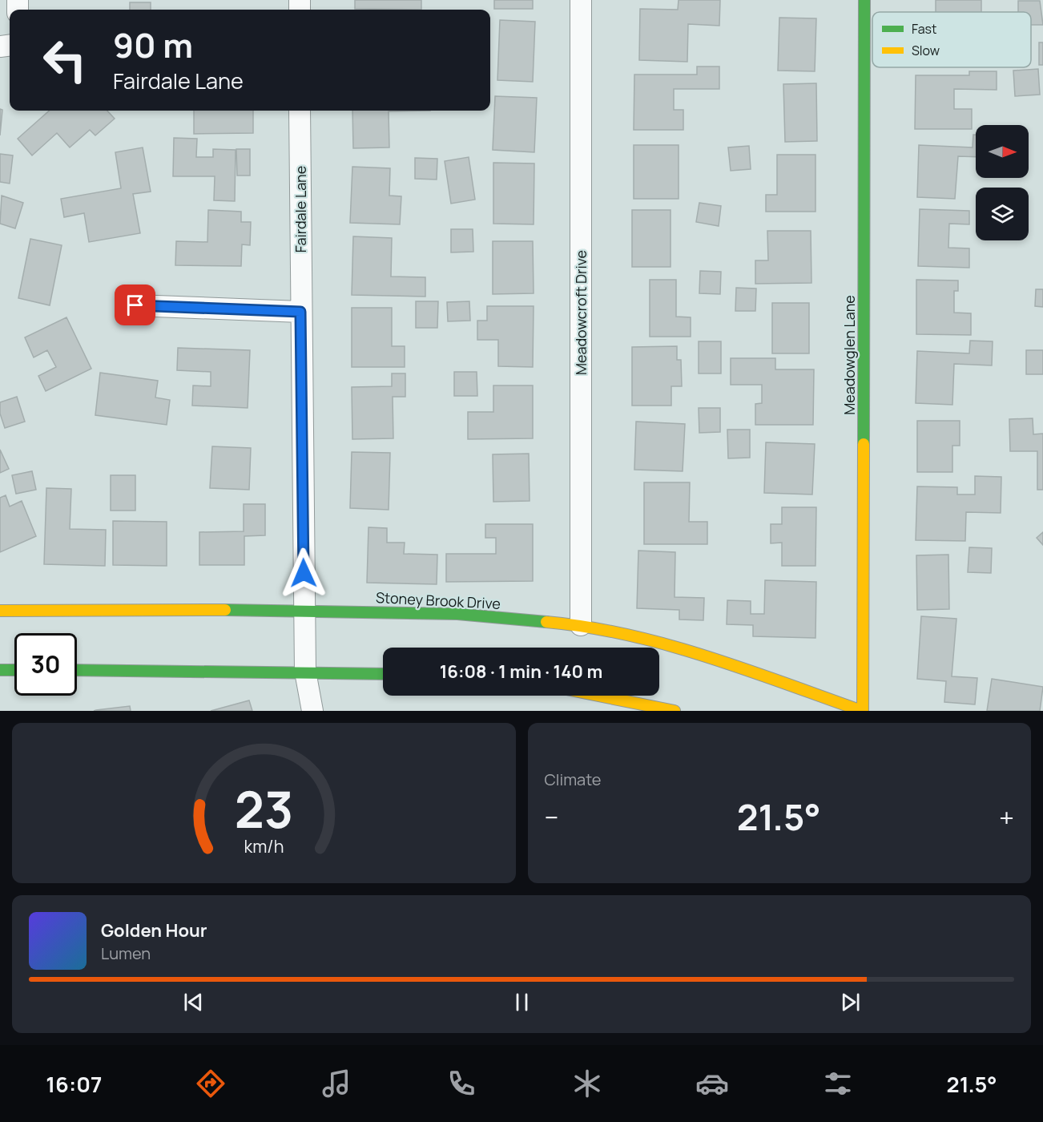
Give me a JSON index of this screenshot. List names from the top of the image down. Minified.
{"streets":{"street":["Fairdale Lane","Meadowcroft Drive","Meadowglen Lane","Stoney Brook Drive"]},"crossings":[["Fairdale Lane","Stoney Brook Drive"],["Meadowcroft Drive","Stoney Brook Drive"],["Meadowglen Lane","Stoney Brook Drive"]],"legend":["Fast","Slow"],"north":"right","page":{"turn":["90 m","Fairdale Lane"],"limit":"30","trip":"16:08 · 1 min · 140 m","tile":"Climate","heat":["−","21.5°","+"],"song":["Golden Hour","Lumen"],"tabs":["16:07","21.5°"],"gauge":["23","km/h"]}}
